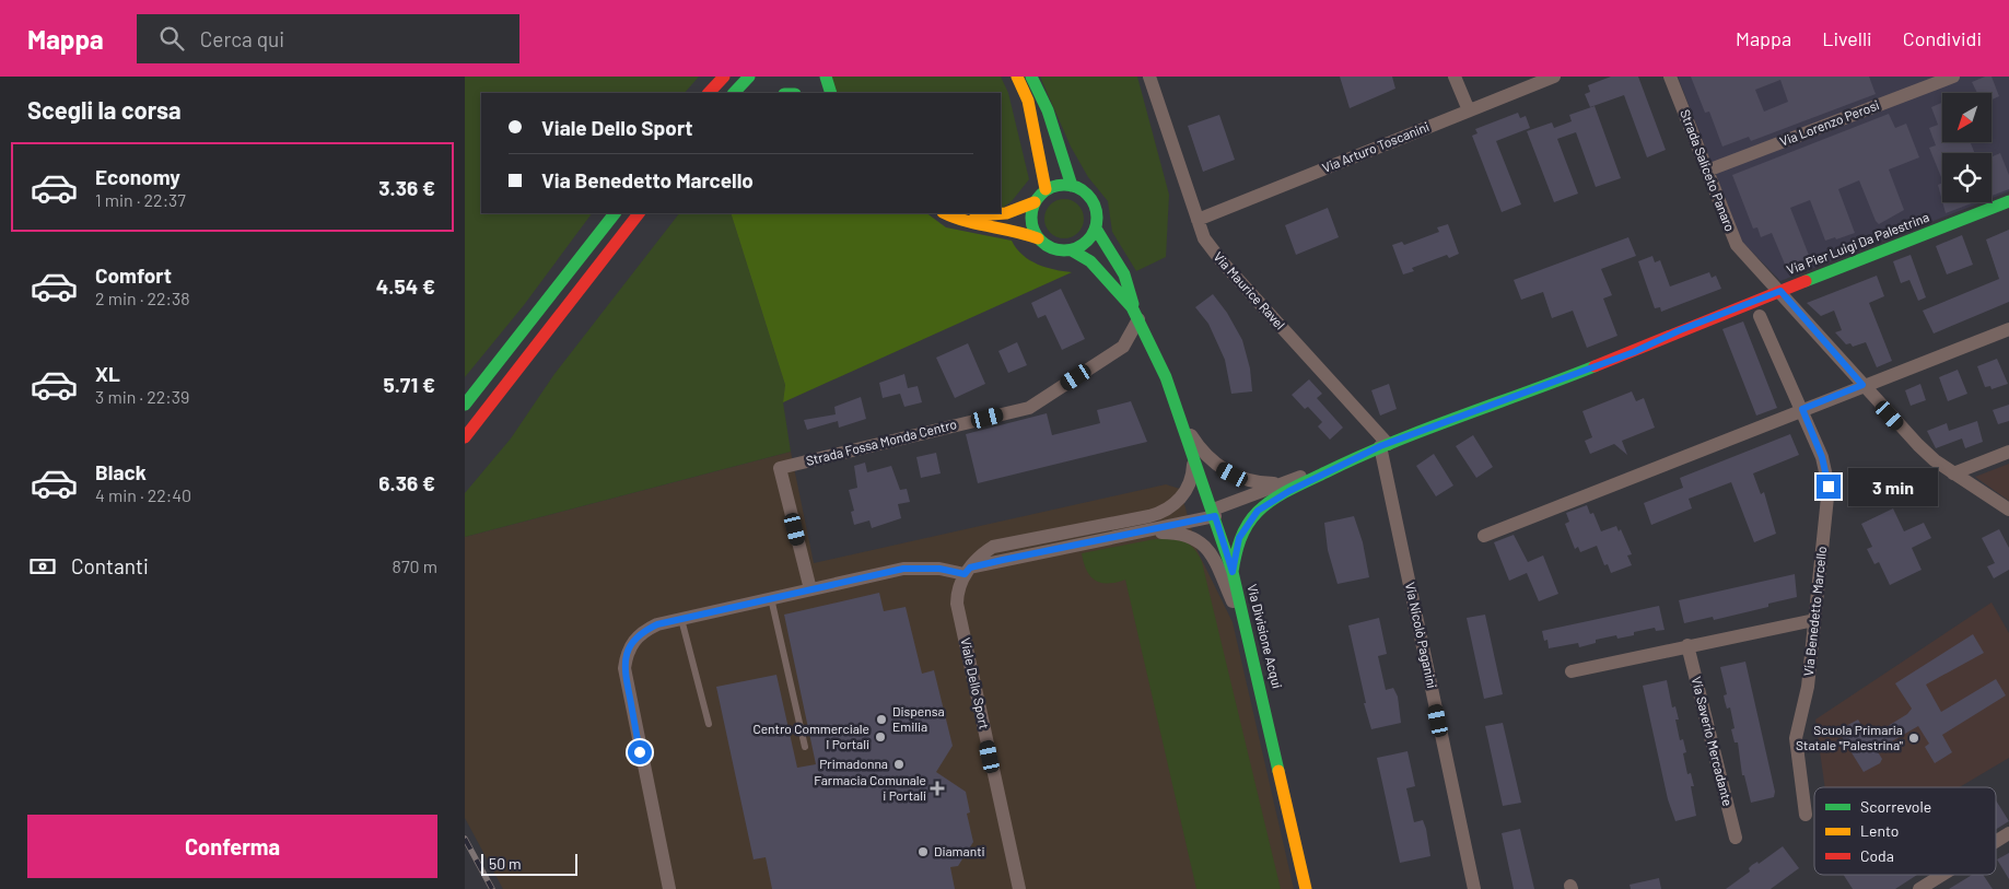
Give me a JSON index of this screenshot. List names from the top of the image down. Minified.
{"streets":{"main road":["Via Pier Luigi Da Palestrina","Via Divisione Acqui"],"street":["Via Lorenzo Perosi","Via Arturo Toscanini","Strada Saliceto Panaro","Via Maurice Ravel","Strada Fossa Monda Centro","Via Benedetto Marcello","Via Nicolò Paganini","Viale Dello Sport","Via Saverio Mercadante"]},"crossings":[["Via Lorenzo Perosi","Strada Saliceto Panaro"],["Via Arturo Toscanini","Via Maurice Ravel"],["Strada Saliceto Panaro","Via Pier Luigi Da Palestrina"],["Via Pier Luigi Da Palestrina","Via Maurice Ravel"],["Via Pier Luigi Da Palestrina","Via Nicolò Paganini"],["Via Pier Luigi Da Palestrina","Via Divisione Acqui"],["Via Maurice Ravel","Via Nicolò Paganini"],["Strada Fossa Monda Centro","Via Divisione Acqui"]],"places":{"other":["Dispensa Emilia","Centro Commerciale I Portali","Scuola Primaria Statale \"Palestrina\"","Primadonna","Diamanti"],"health":["Farmacia Comunale i Portali"]},"legend":["Scorrevole","Lento","Coda"],"scale_bar":"50 m","north":"bottom left","page":{"header":"Mappa","search":"Cerca qui","nav":["Mappa","Livelli","Condividi"],"heading":"Scegli la corsa","banner":["Viale Dello Sport","Via Benedetto Marcello"],"list":[{"name":"Economy","note":"1 min · 22:37","value":"3.36 €"},{"name":"Comfort","note":"2 min · 22:38","value":"4.54 €"},{"name":"XL","note":"3 min · 22:39","value":"5.71 €"},{"name":"Black","note":"4 min · 22:40","value":"6.36 €"}],"bubble":"3 min","pay":["Contanti","870 m"],"buttons":"Conferma","scale":"50 m"}}
